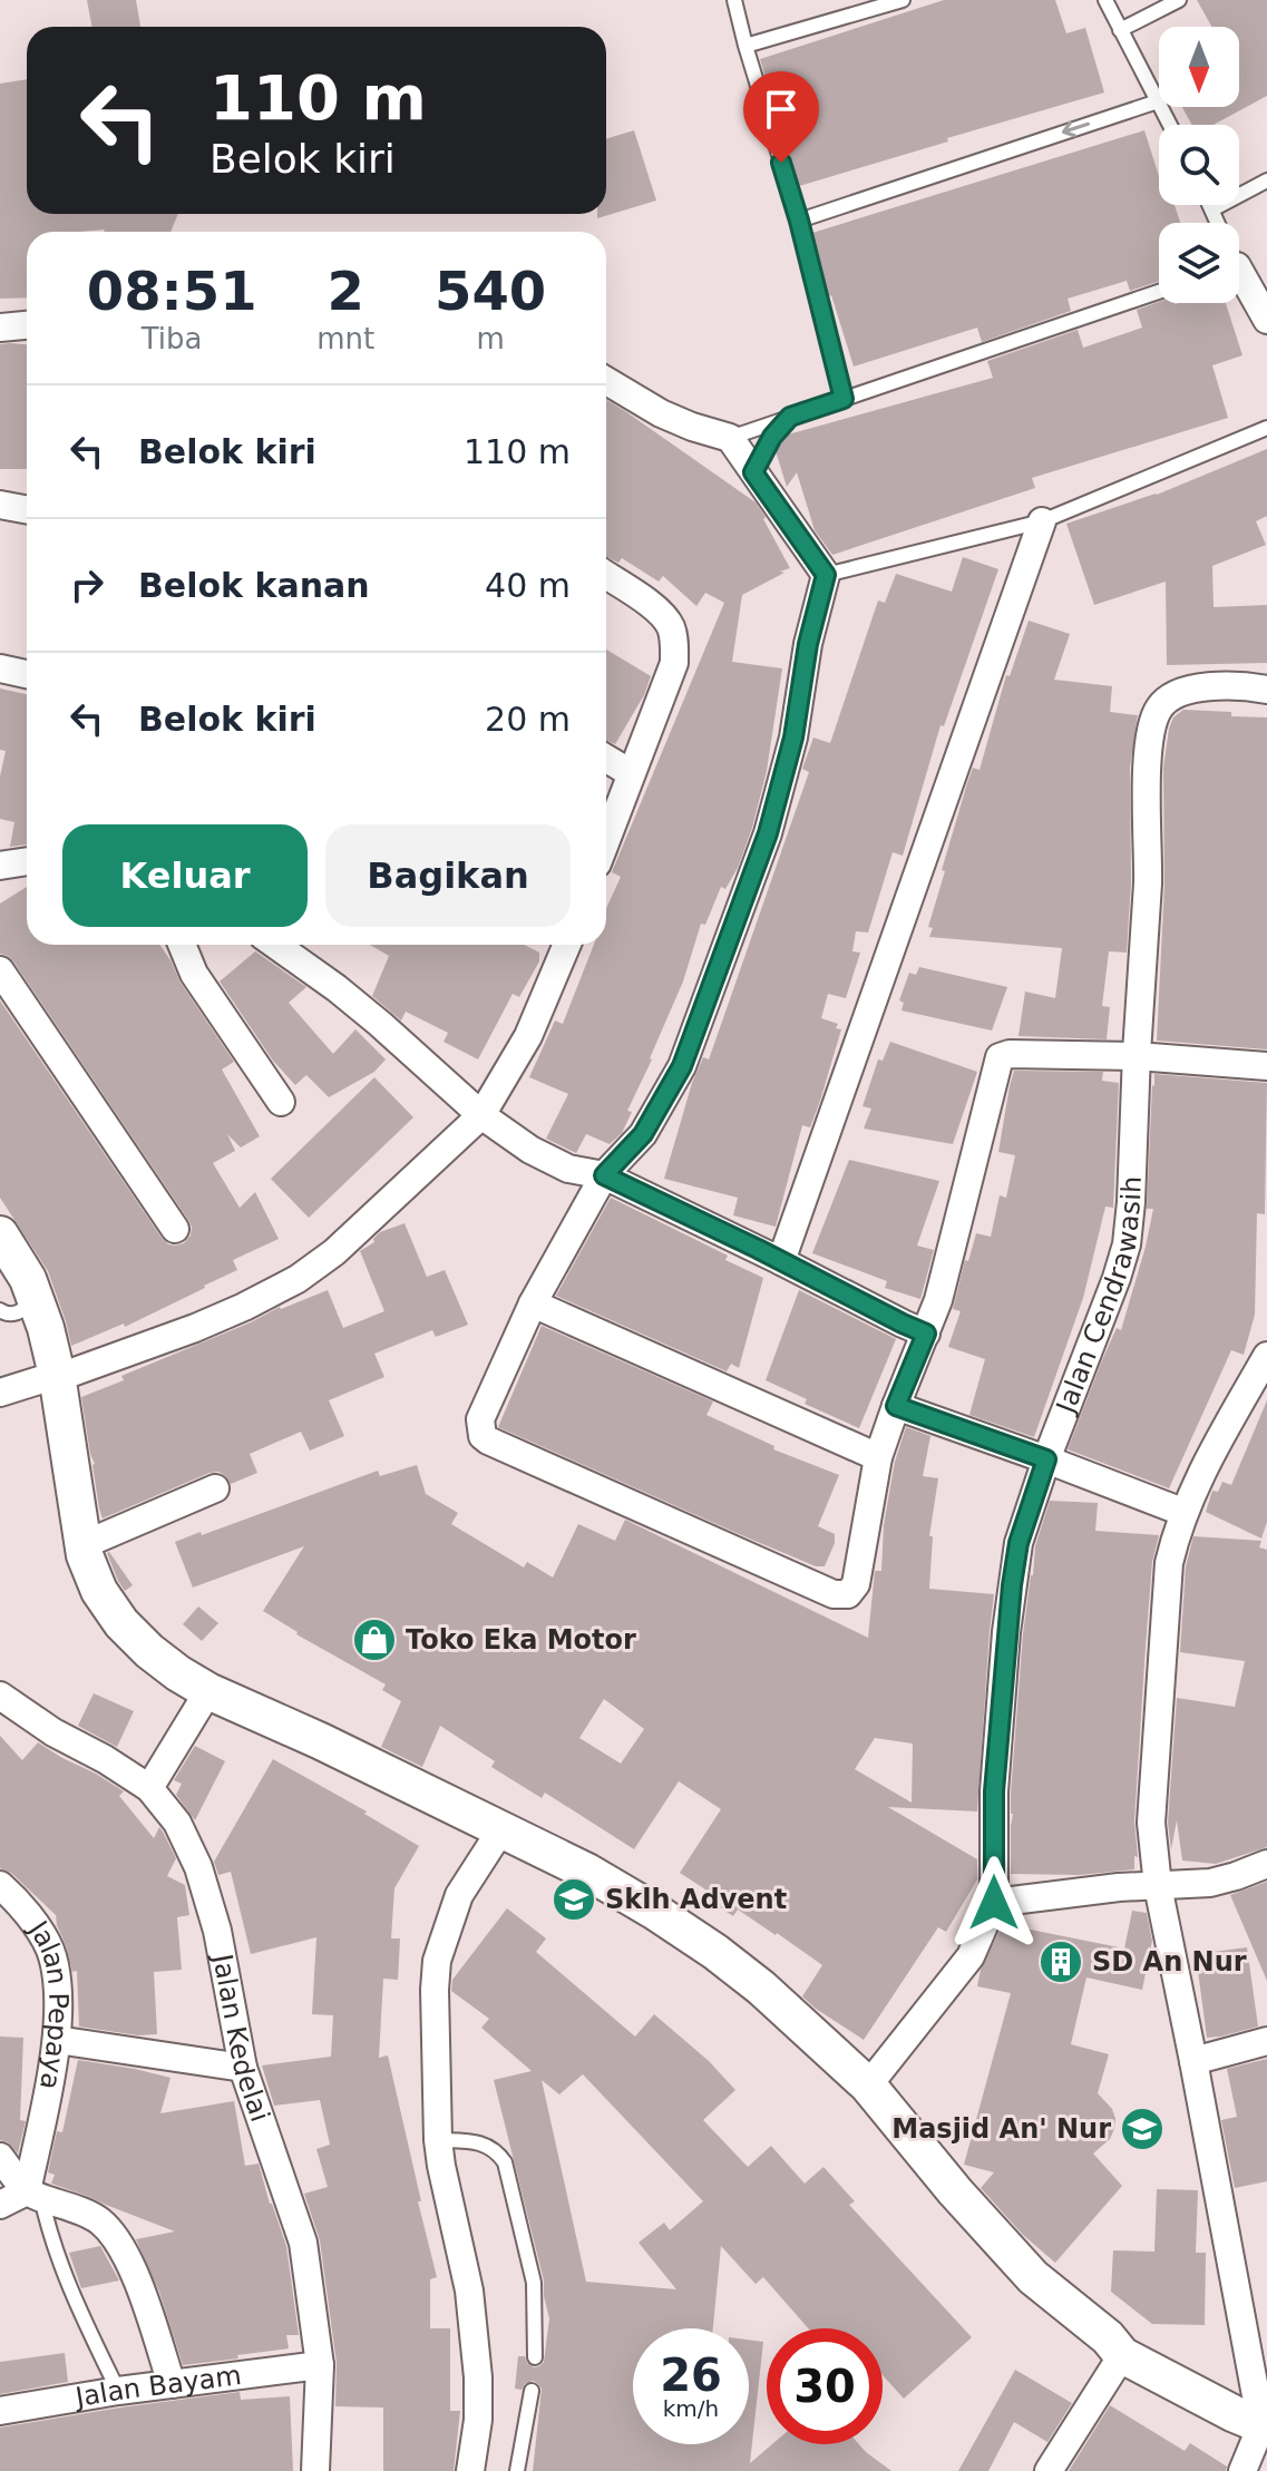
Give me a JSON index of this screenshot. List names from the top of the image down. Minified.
{"streets":{"street":["Jalan Cendrawasih","Jalan Pepaya","Jalan Kedelai","Jalan Bayam"]},"crossings":[["Jalan Kedelai","Jalan Bayam"]],"places":{"shop":["Toko Eka Motor"],"school or university":["Sklh Advent","Masjid An' Nur"],"building":["SD An Nur"]},"north":"bottom","page":{"turn":["110 m","Belok kiri"],"eta":["08:51","Tiba","2","mnt","540","m"],"list":[{"name":"Belok kiri","value":"110 m"},{"name":"Belok kanan","value":"40 m"},{"name":"Belok kiri","value":"20 m"}],"buttons":["Keluar","Bagikan"],"speed":"26 km/h","limit":"30"}}
